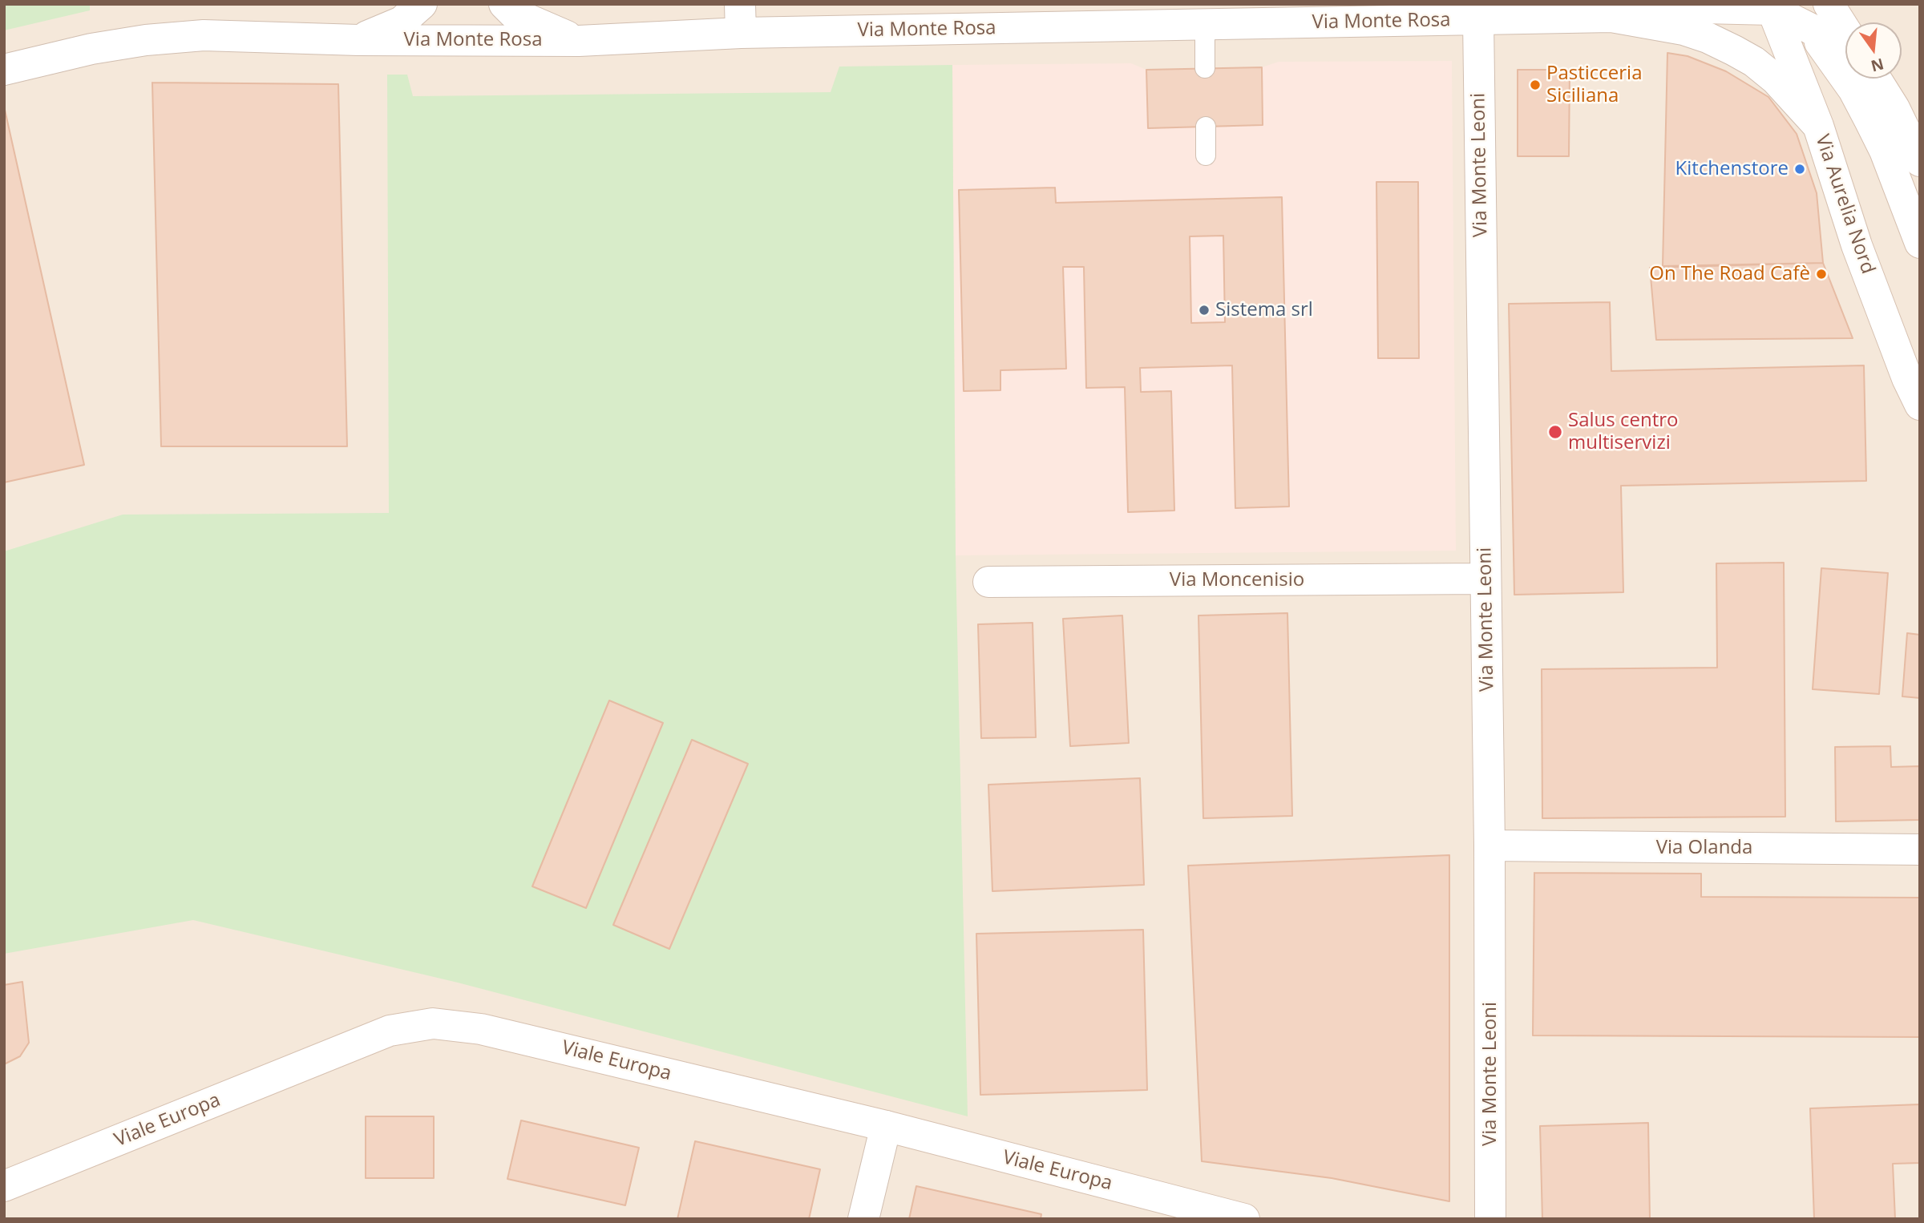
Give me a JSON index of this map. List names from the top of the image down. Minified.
{"streets":{"street":["Via Monte Rosa","Via Monte Leoni","Via Aurelia Nord","Via Moncenisio","Via Olanda","Viale Europa"]},"crossings":[["Via Monte Rosa","Via Monte Leoni"],["Via Monte Rosa","Via Aurelia Nord"],["Via Monte Leoni","Via Moncenisio"],["Via Monte Leoni","Via Olanda"]],"places":["Pasticceria Siciliana","Kitchenstore","On The Road Cafè","Sistema srl","Salus centro multiservizi"],"north":"bottom"}
